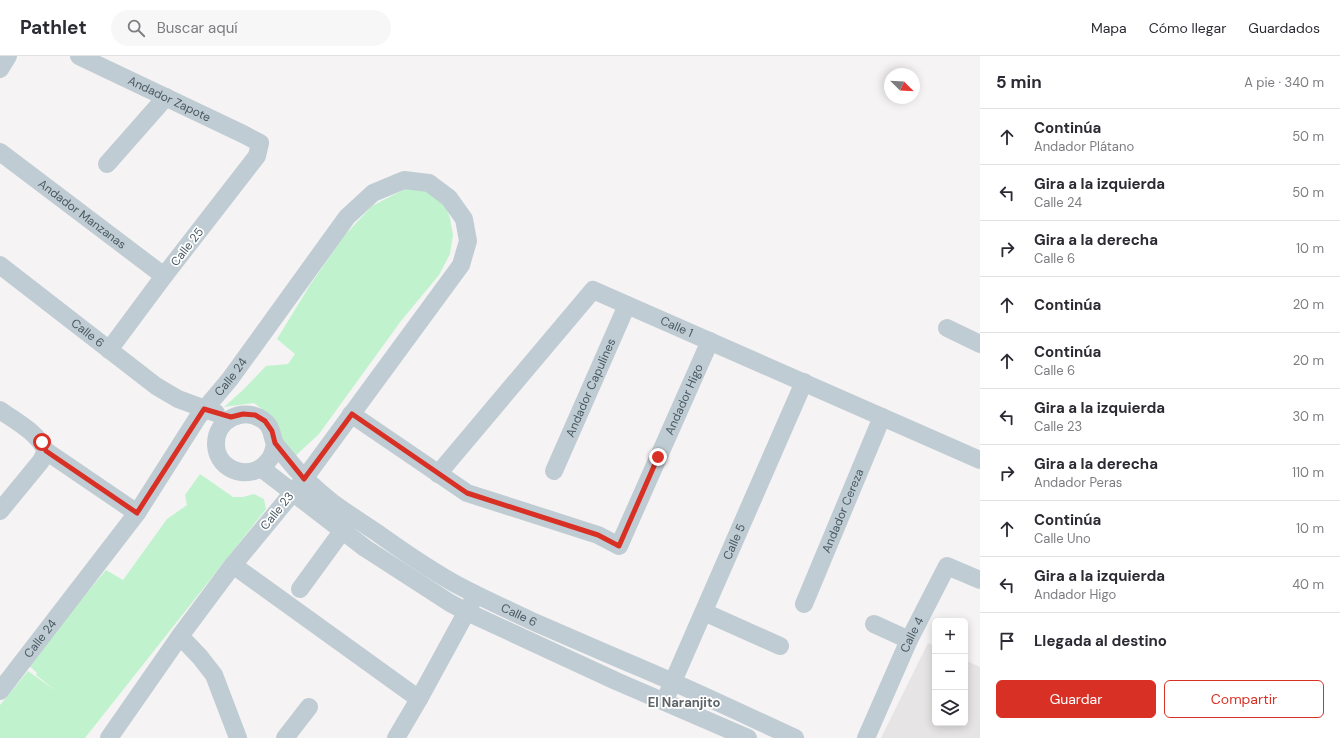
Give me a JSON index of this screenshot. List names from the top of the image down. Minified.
{"streets":{"street":["Andador Zapote","Andador Manzanas","Calle 25","Calle 1","Calle 6","Calle 24","Andador Capulines","Andador Higo","Calle 23","Andador Cereza","Calle 5","Calle 4"]},"crossings":[["Andador Zapote","Calle 25"],["Andador Manzanas","Calle 25"],["Calle 25","Calle 6"],["Calle 1","Andador Capulines"],["Calle 1","Andador Higo"],["Calle 1","Andador Cereza"],["Calle 1","Calle 5"],["Calle 6","Calle 24"],["Calle 6","Calle 23"],["Calle 6","Calle 5"],["Calle 24","Calle 23"]],"districts":["El Naranjito"],"north":"bottom right","page":{"header":"Pathlet","search":"Buscar aquí","nav":["Mapa","Cómo llegar","Guardados"],"heading":["5 min","A pie · 340 m"],"list":[["Continúa","Andador Plátano","50 m"],["Gira a la izquierda","Calle 24","50 m"],["Gira a la derecha","Calle 6","10 m"],["Continúa","20 m"],["Continúa","Calle 6","20 m"],["Gira a la izquierda","Calle 23","30 m"],["Gira a la derecha","Andador Peras","110 m"],["Continúa","Calle Uno","10 m"],["Gira a la izquierda","Andador Higo","40 m"],"Llegada al destino"],"map_buttons":["+","−"],"buttons":["Guardar","Compartir"]}}
